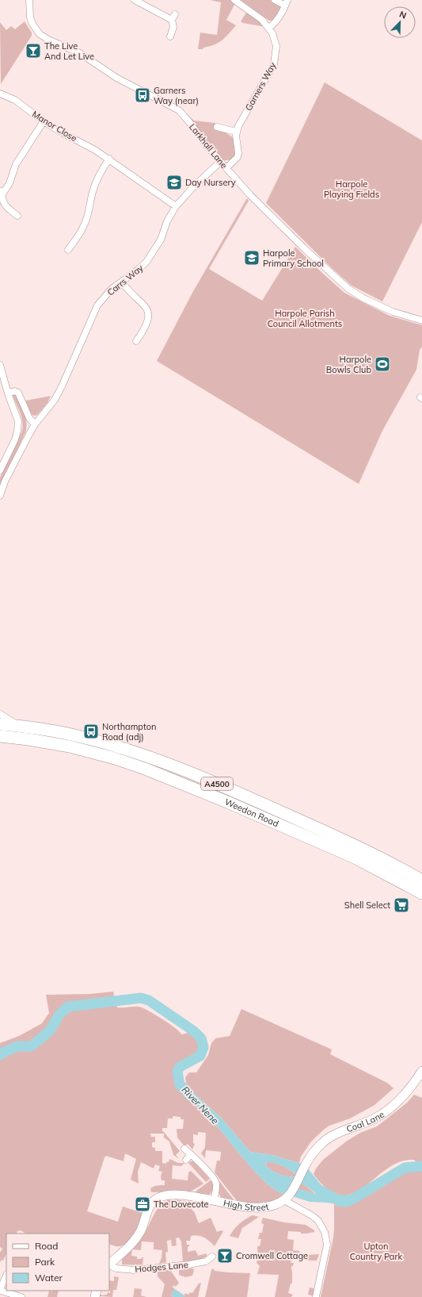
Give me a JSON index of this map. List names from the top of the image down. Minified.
{"streets":{"highway":["A4500","Weedon Road"],"street":["Garners Way","Manor Close","Larkhall Lane","Carrs Way","Coal Lane","High Street","Hodges Lane"]},"crossings":[["Manor Close","Carrs Way"],["Larkhall Lane","Carrs Way"],["Coal Lane","High Street"]],"water":["River Nene"],"parks":["Harpole Playing Fields","Harpole Parish Council Allotments","Upton Country Park"],"places":{"bar":["The Live And Let Live","Cromwell Cottage"],"bus stop":["Garners Way (near)","Northampton Road (adj)"],"school or university":["Day Nursery","Harpole Primary School"],"sports":["Harpole Bowls Club"],"supermarket":["Shell Select"],"office":["The Dovecote"]},"legend":["Road","Park","Water"],"north":"top right"}
